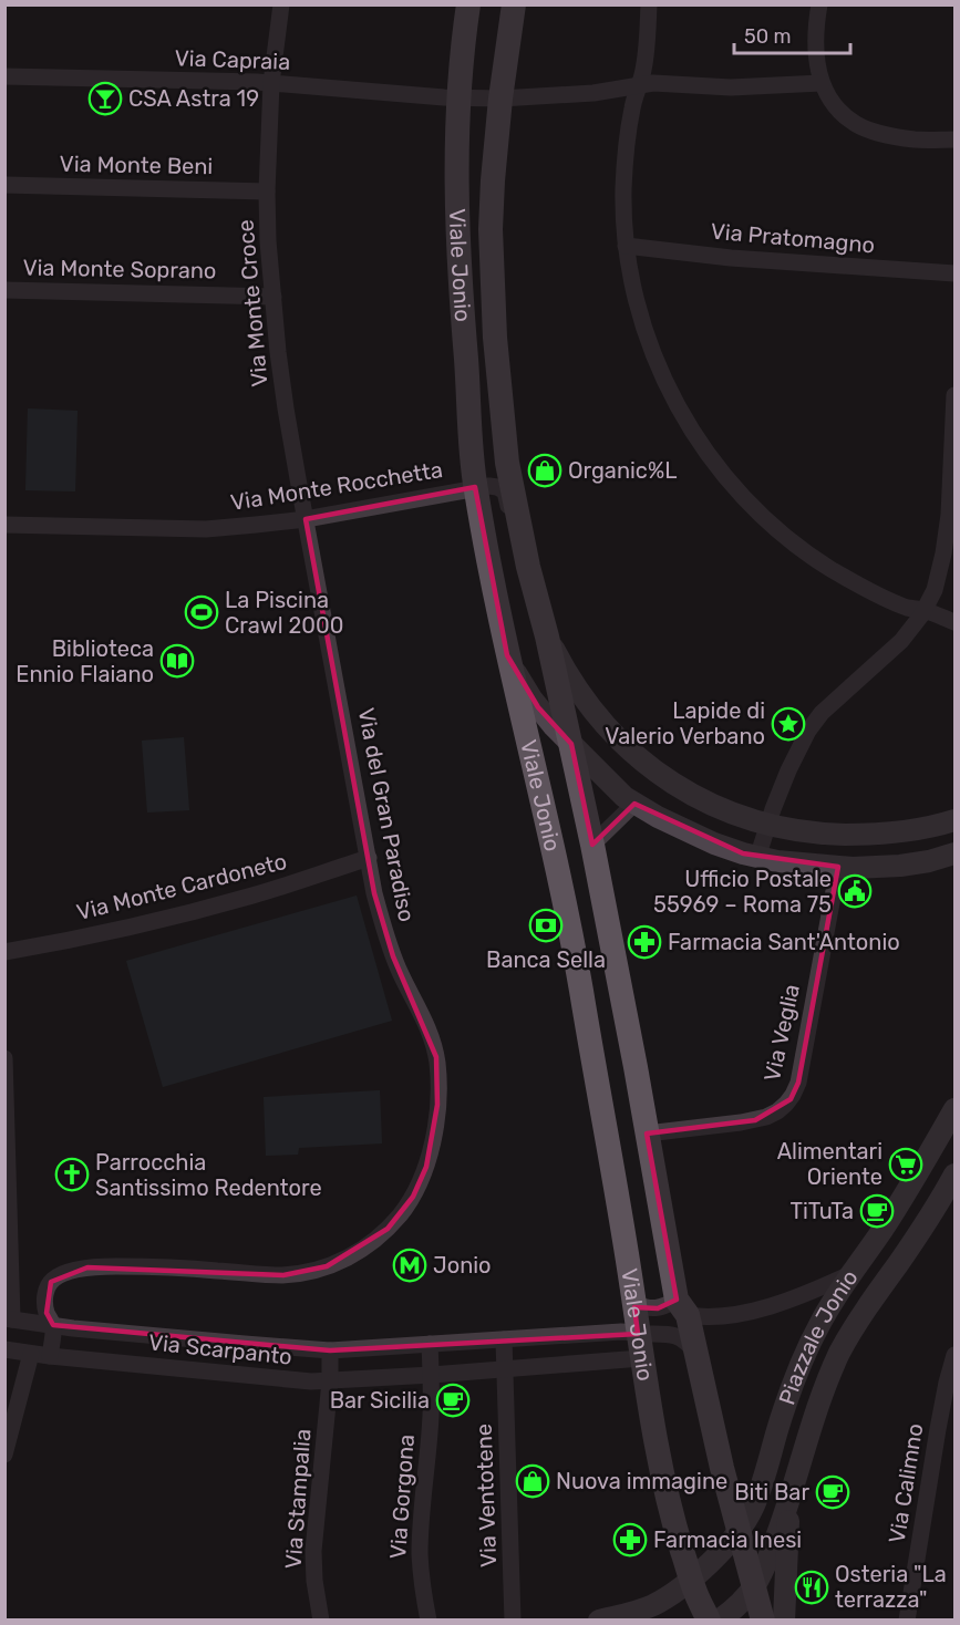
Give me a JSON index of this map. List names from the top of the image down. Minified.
{"streets":{"main road":["Viale Jonio","Piazzale Jonio"],"street":["Via Capraia","Via Monte Beni","Via Pratomagno","Via Monte Soprano","Via Monte Croce","Via Monte Rocchetta","Via del Gran Paradiso","Via Monte Cardoneto","Via Veglia","Via Scarpanto","Via Calimno","Via Ventotene","Via Gorgona","Via Stampalia"]},"crossings":[["Via Capraia","Viale Jonio"],["Via Capraia","Via Monte Croce"],["Via Monte Beni","Via Monte Croce"],["Viale Jonio","Via Monte Rocchetta"],["Viale Jonio","Via Veglia"],["Viale Jonio","Piazzale Jonio"],["Viale Jonio","Via Scarpanto"],["Via Monte Soprano","Via Monte Croce"],["Via Monte Croce","Via Monte Rocchetta"],["Via Monte Croce","Via del Gran Paradiso"],["Via Monte Rocchetta","Via del Gran Paradiso"],["Via del Gran Paradiso","Via Monte Cardoneto"],["Via del Gran Paradiso","Via Scarpanto"],["Via Scarpanto","Via Ventotene"],["Via Scarpanto","Via Gorgona"],["Via Scarpanto","Via Stampalia"]],"places":{"bar":["CSA Astra 19"],"shop":["Organic%L","Nuova immagine"],"sports":["La Piscina Crawl 2000"],"library":["Biblioteca Ennio Flaiano"],"place":["Lapide di Valerio Verbano"],"public building":["Ufficio Postale 55969 – Roma 75"],"bank":["Banca Sella"],"pharmacy":["Farmacia Sant'Antonio","Farmacia Inesi"],"supermarket":["Alimentari Oriente"],"church":["Parrocchia Santissimo Redentore"],"cafe":["TiTuTa","Bar Sicilia","Biti Bar"],"metro station":["Jonio"],"restaurant":["Osteria \"La terrazza\""]},"scale_bar":"50 m"}
